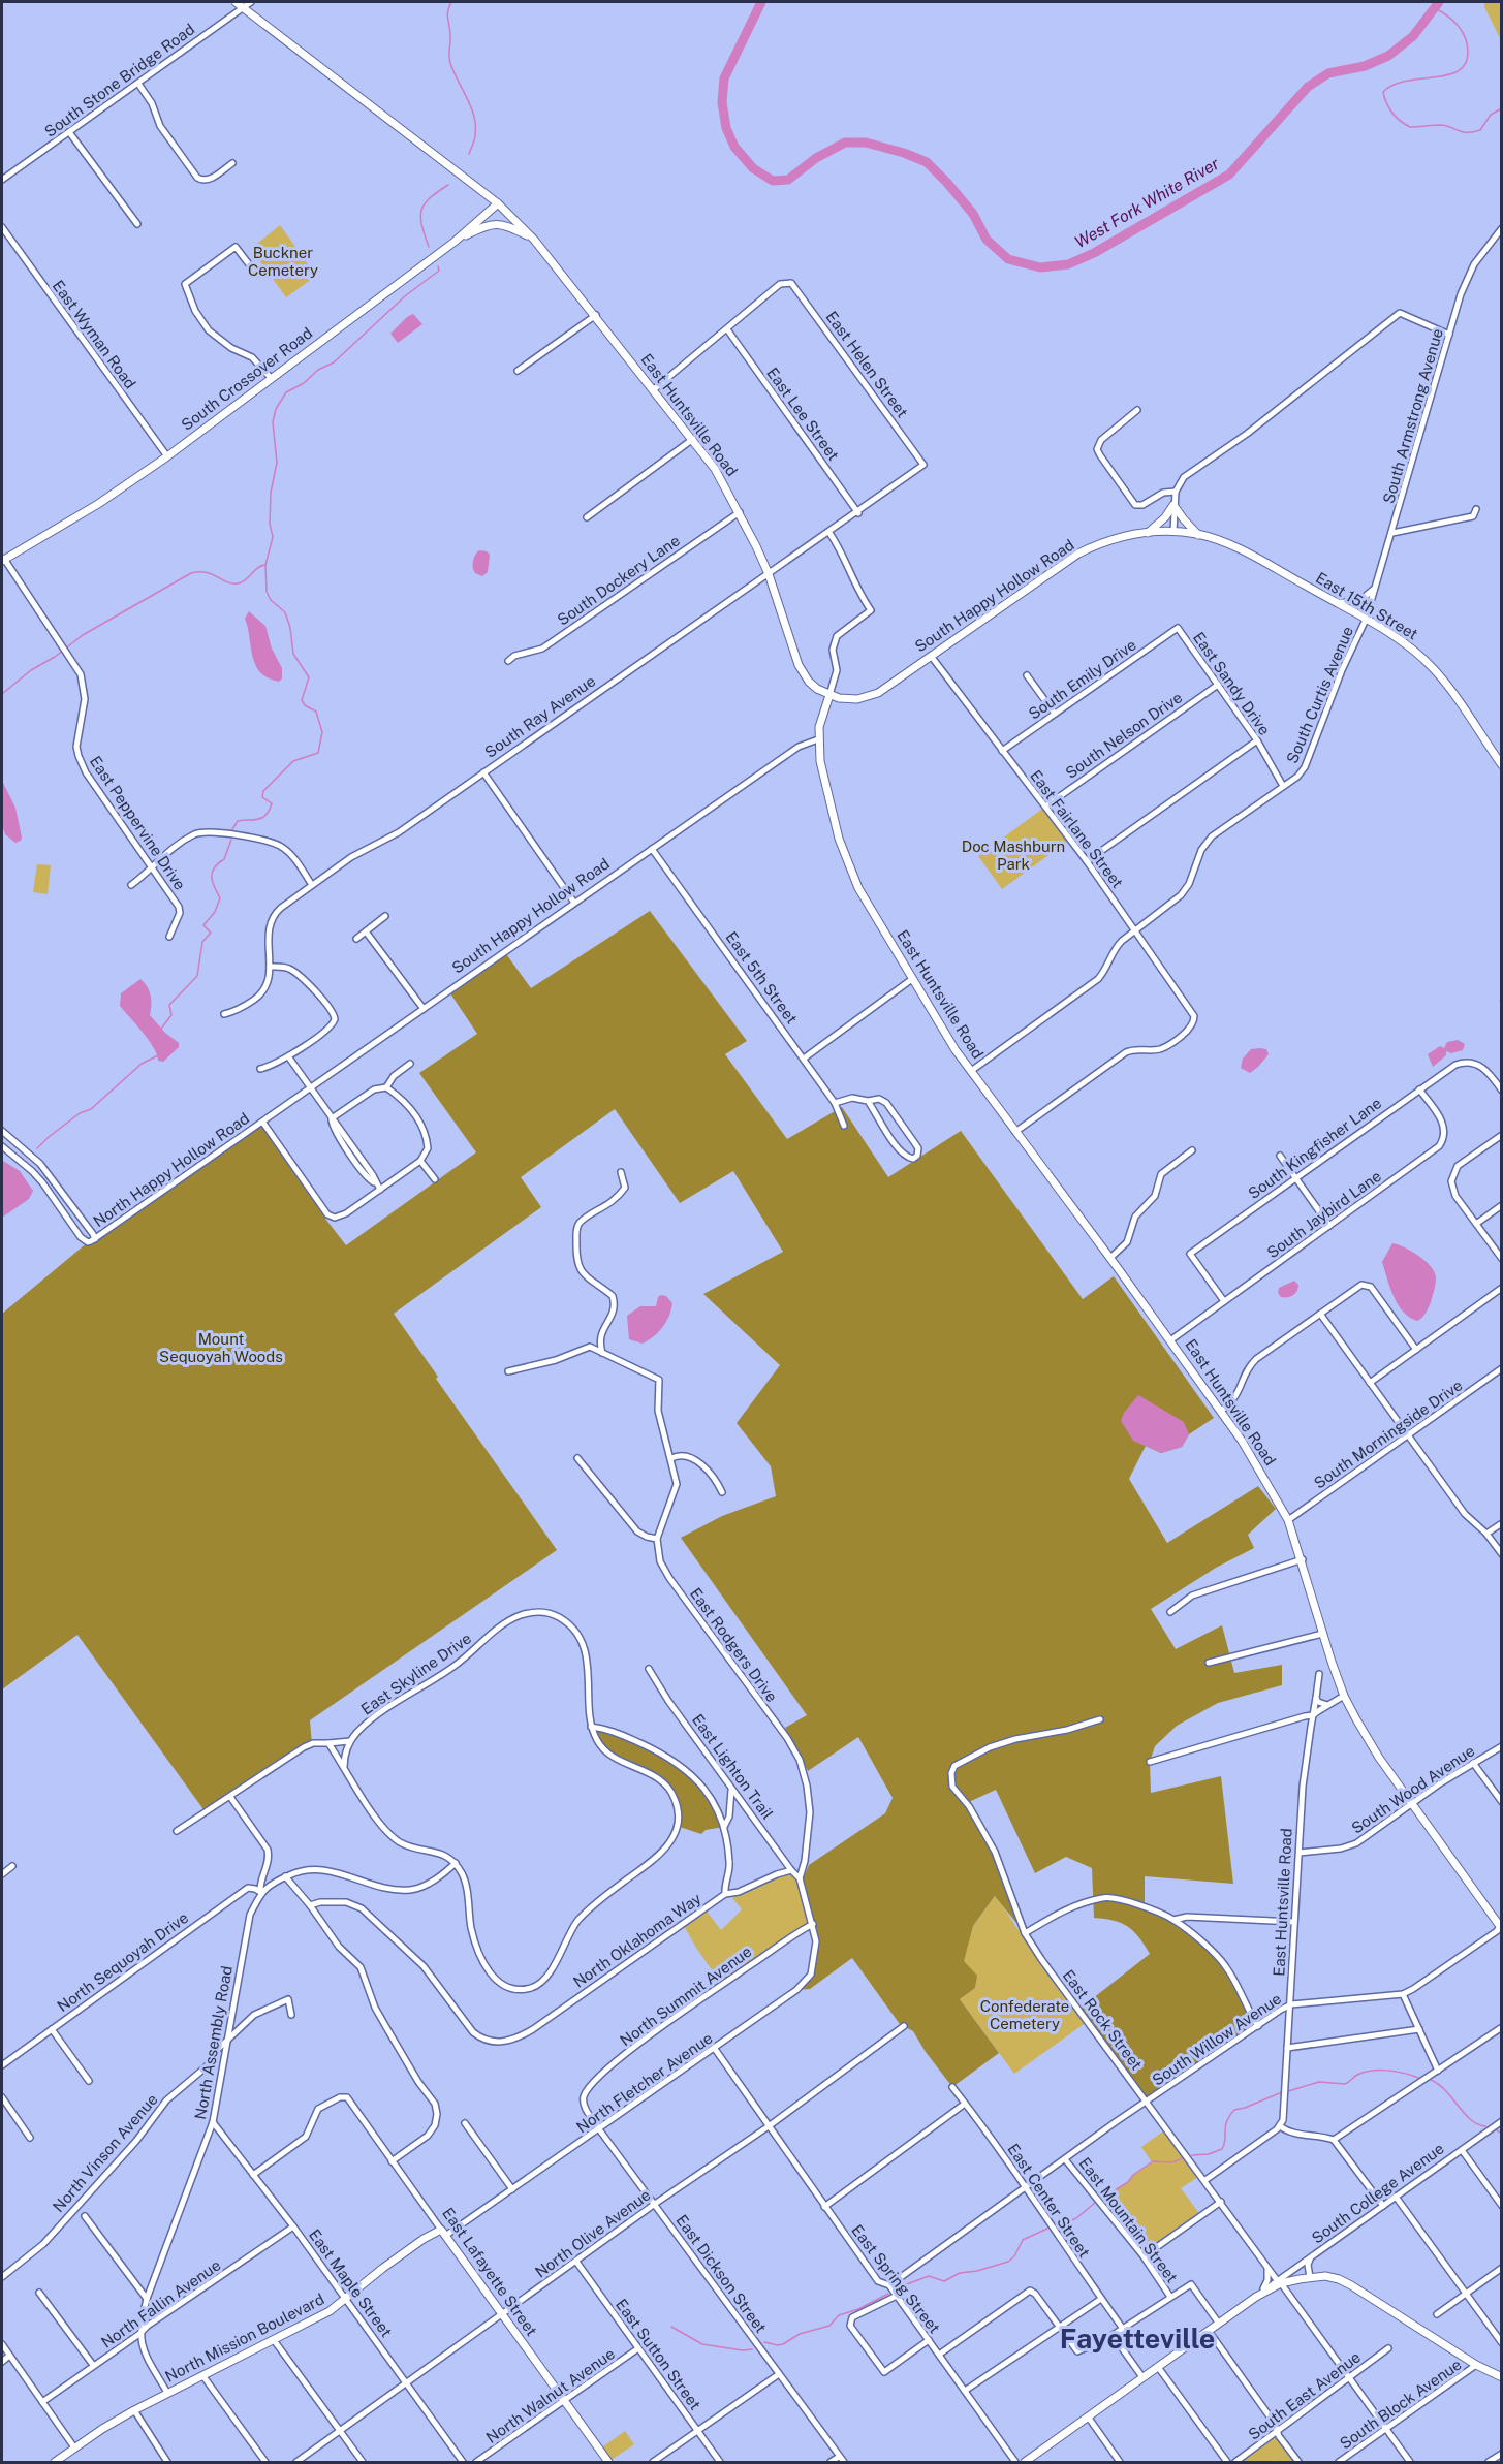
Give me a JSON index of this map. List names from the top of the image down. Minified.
{"streets":{"main road":["South Crossover Road","East Huntsville Road","South Happy Hollow Road","East 15th Street","East Lafayette Street","North Mission Boulevard"],"street":["South Stone Bridge Road","East Wyman Road","East Helen Street","East Lee Street","South Armstrong Avenue","South Dockery Lane","South Emily Drive","East Sandy Drive","South Curtis Avenue","South Ray Avenue","South Nelson Drive","East Peppervine Drive","East Fairlane Street","East 5th Street","South Kingfisher Lane","North Happy Hollow Road","South Jaybird Lane","South Morningside Drive","East Rodgers Drive","East Skyline Drive","East Lighton Trail","South Wood Avenue","North Oklahoma Way","North Sequoyah Drive","North Summit Avenue","East Rock Street","South Willow Avenue","North Assembly Road","North Fletcher Avenue","North Vinson Avenue","South College Avenue","East Center Street","East Mountain Street","North Olive Avenue","East Dickson Street","East Spring Street","East Maple Street","North Fallin Avenue","East Sutton Street","North Walnut Avenue","South East Avenue","South Block Avenue"]},"crossings":[["South Stone Bridge Road","East Huntsville Road"],["East Wyman Road","South Crossover Road"],["East Helen Street","East Lee Street"],["East Helen Street","South Ray Avenue"],["South Crossover Road","East Huntsville Road"],["South Crossover Road","East Peppervine Drive"],["East Lee Street","South Ray Avenue"],["East Huntsville Road","South Dockery Lane"],["East Huntsville Road","South Happy Hollow Road"],["East Huntsville Road","South Curtis Avenue"],["East Huntsville Road","South Ray Avenue"],["East Huntsville Road","East Fairlane Street"],["East Huntsville Road","South Jaybird Lane"],["East Huntsville Road","South Morningside Drive"],["East Huntsville Road","South Wood Avenue"],["East Huntsville Road","South Willow Avenue"],["South Armstrong Avenue","East 15th Street"],["South Armstrong Avenue","South Curtis Avenue"],["South Happy Hollow Road","East 15th Street"],["South Happy Hollow Road","East Fairlane Street"],["South Happy Hollow Road","East 5th Street"],["South Happy Hollow Road","North Happy Hollow Road"],["East 15th Street","South Curtis Avenue"],["South Emily Drive","East Sandy Drive"],["South Emily Drive","East Fairlane Street"],["East Sandy Drive","South Curtis Avenue"],["East Sandy Drive","South Nelson Drive"],["South Curtis Avenue","East Fairlane Street"],["South Nelson Drive","East Fairlane Street"],["South Kingfisher Lane","South Jaybird Lane"],["East Rodgers Drive","East Lighton Trail"],["East Rodgers Drive","North Summit Avenue"],["East Rodgers Drive","North Fletcher Avenue"],["East Lighton Trail","North Oklahoma Way"],["North Sequoyah Drive","North Assembly Road"],["North Summit Avenue","North Fletcher Avenue"],["North Summit Avenue","East Dickson Street"],["East Rock Street","South Willow Avenue"],["East Rock Street","South East Avenue"],["East Rock Street","South Block Avenue"],["South Willow Avenue","East Center Street"],["South Willow Avenue","East Mountain Street"],["South Willow Avenue","East Spring Street"],["North Assembly Road","North Vinson Avenue"],["North Assembly Road","East Maple Street"],["North Assembly Road","North Fallin Avenue"],["North Fletcher Avenue","East Lafayette Street"],["North Fletcher Avenue","East Dickson Street"],["North Fletcher Avenue","East Spring Street"],["North Fletcher Avenue","North Mission Boulevard"],["North Olive Avenue","East Lafayette Street"],["North Olive Avenue","East Dickson Street"],["North Olive Avenue","East Spring Street"],["North Olive Avenue","East Maple Street"],["North Olive Avenue","East Sutton Street"],["East Lafayette Street","East Maple Street"],["East Lafayette Street","North Mission Boulevard"],["East Lafayette Street","North Walnut Avenue"],["East Maple Street","North Fallin Avenue"],["East Maple Street","North Mission Boulevard"],["East Sutton Street","North Walnut Avenue"]],"districts":["Fayetteville"],"water":["West Fork White River"],"parks":["Buckner Cemetery","Doc Mashburn Park","Mount Sequoyah Woods","Confederate Cemetery"]}
